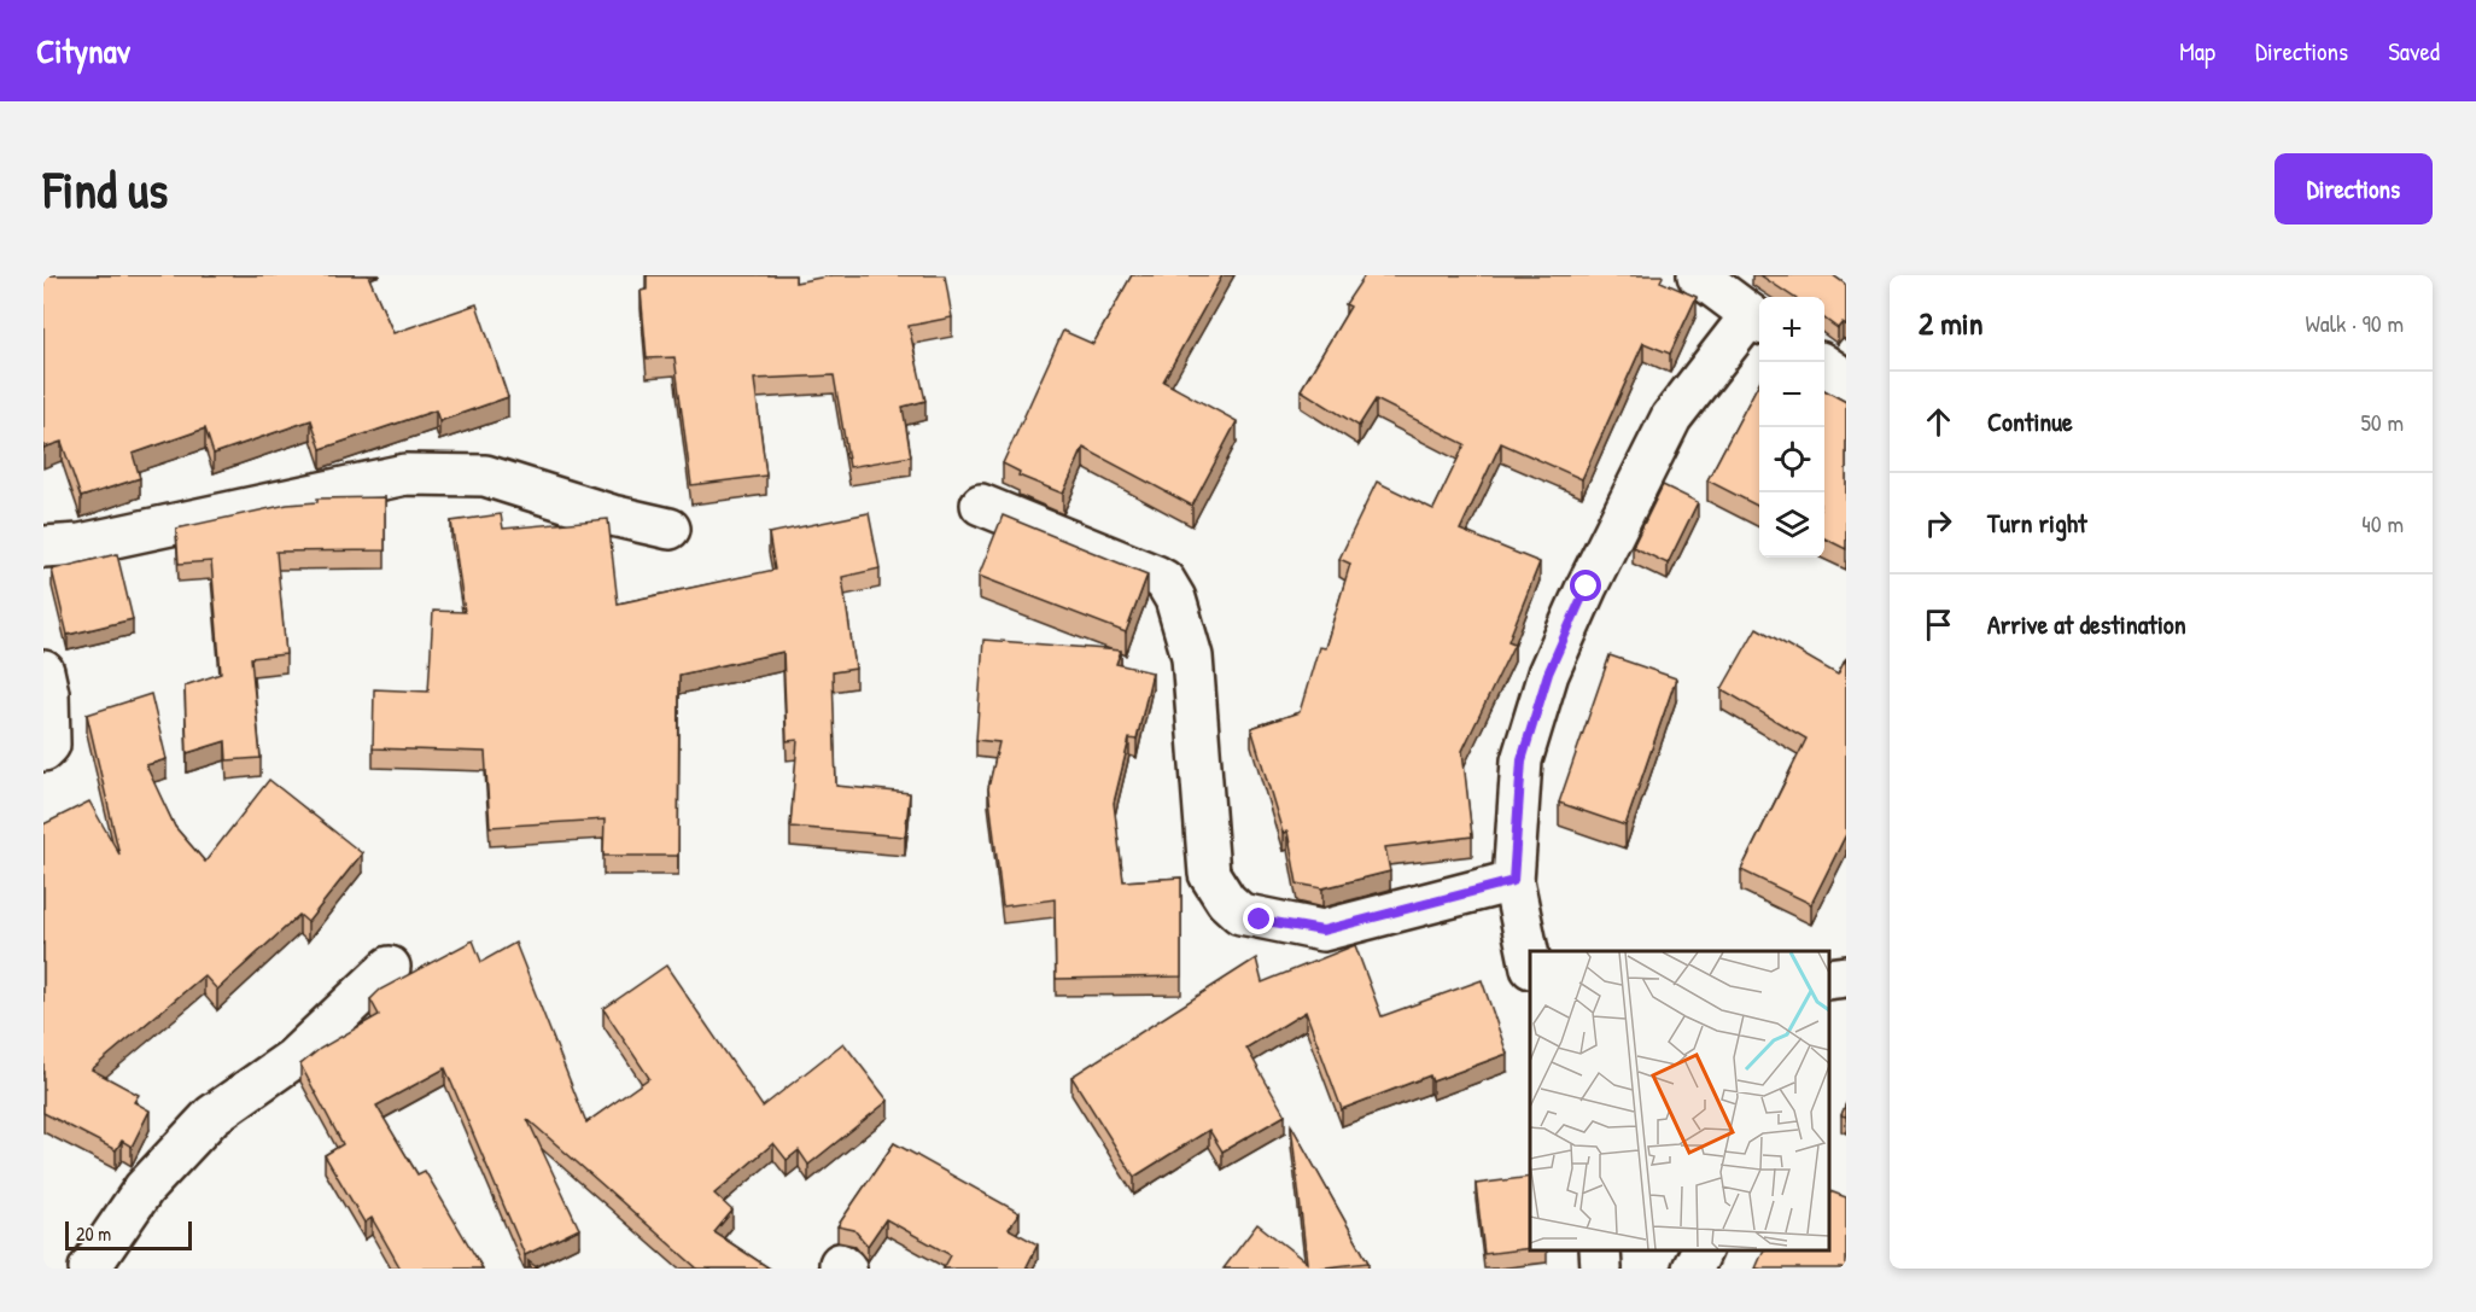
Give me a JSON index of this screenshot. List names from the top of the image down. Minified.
{"scale_bar":"20 m","page":{"header":"Citynav","nav":["Map","Directions","Saved"],"buttons":"Directions","title":"Find us","heading":["2 min","Walk · 90 m"],"map_buttons":["+","−"],"list":[["Continue","50 m"],["Turn right","40 m"],"Arrive at destination"],"scale":"20 m"}}
